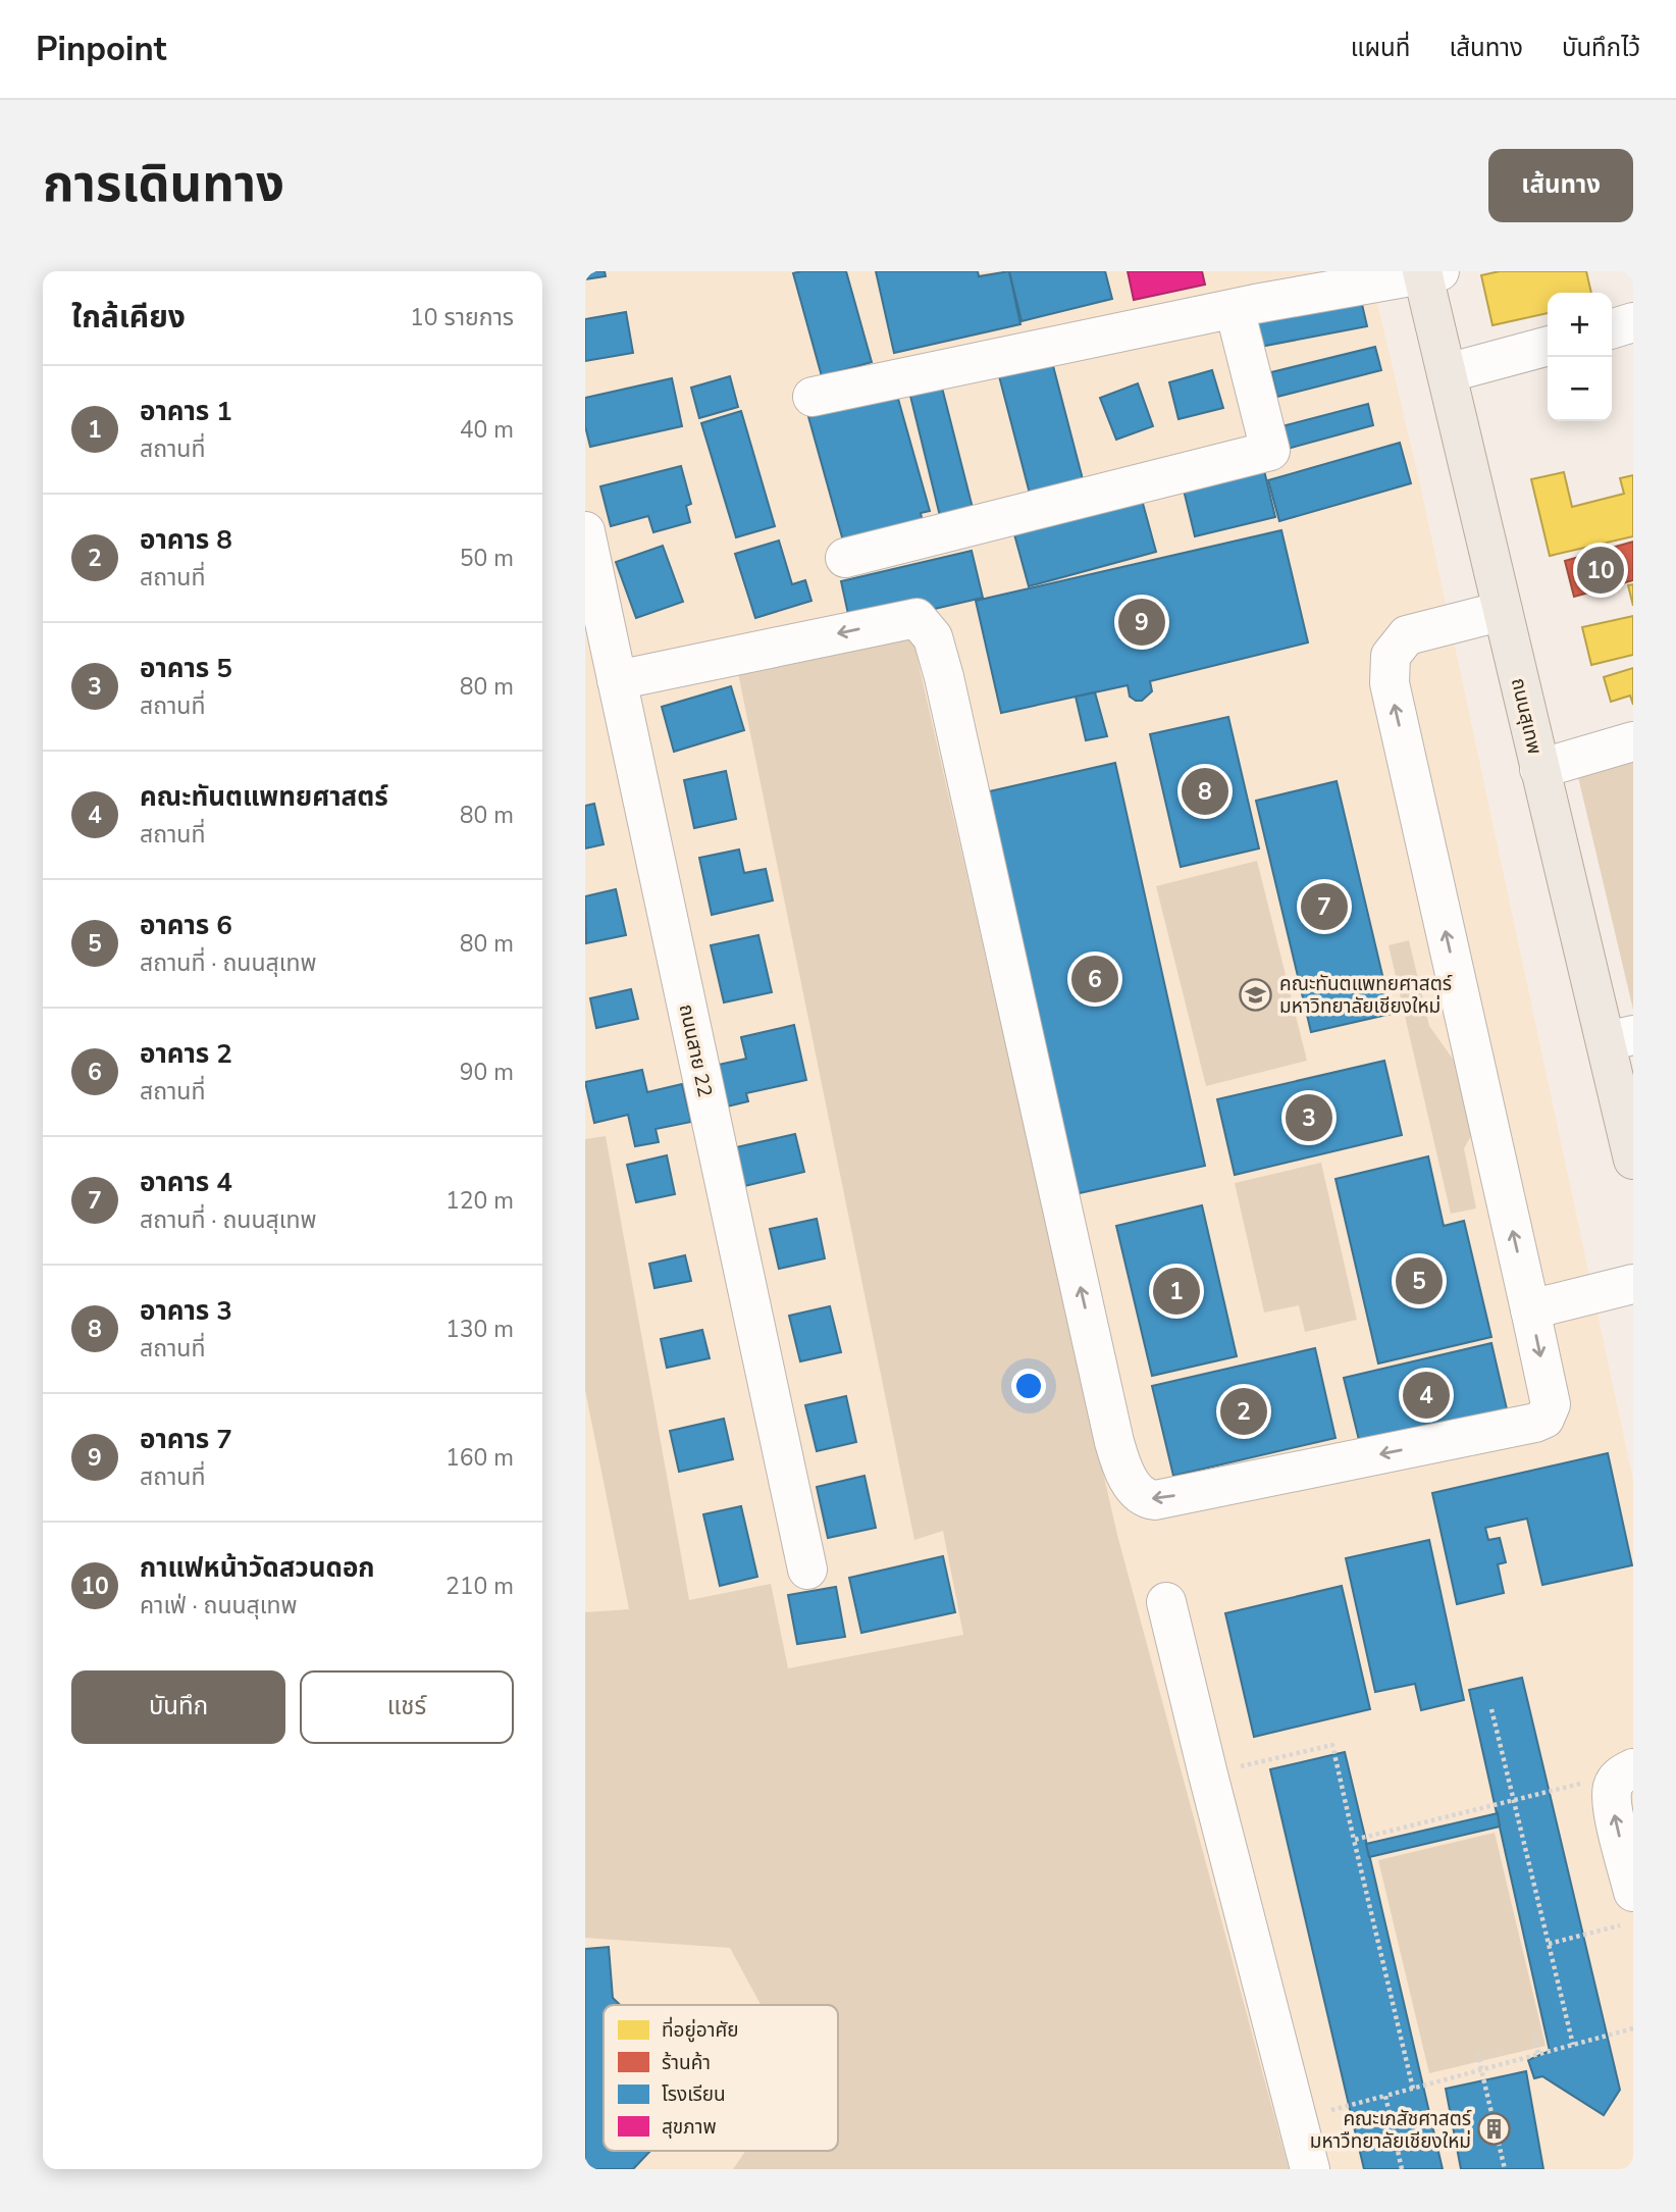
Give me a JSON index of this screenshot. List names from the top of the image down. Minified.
{"streets":{"main road":["ถนนสุเทพ"],"street":["ถนนสาย 22"]},"places":{"school or university":["คณะทันตแพทยศาสตร์ มหาวิทยาลัยเชียงใหม่"],"building":["คณะเภสัชศาสตร์ มหาวืทยาลัยเชียงใหม่"]},"legend":["ที่อยู่อาศัย","ร้านค้า","โรงเรียน","สุขภาพ"],"page":{"header":"Pinpoint","nav":["แผนที่","เส้นทาง","บันทึกไว้"],"title":"การเดินทาง","buttons":["เส้นทาง",["บันทึก","แชร์"]],"heading":["ใกล้เคียง","10 รายการ"],"map_buttons":["+","−"],"list":[{"mark":"1","name":"อาคาร 1","note":"สถานที่","value":"40 m"},{"mark":"2","name":"อาคาร 8","note":"สถานที่","value":"50 m"},{"mark":"3","name":"อาคาร 5","note":"สถานที่","value":"80 m"},{"mark":"4","name":"คณะทันตแพทยศาสตร์","note":"สถานที่","value":"80 m"},{"mark":"5","name":"อาคาร 6","note":"สถานที่ · ถนนสุเทพ","value":"80 m"},{"mark":"6","name":"อาคาร 2","note":"สถานที่","value":"90 m"},{"mark":"7","name":"อาคาร 4","note":"สถานที่ · ถนนสุเทพ","value":"120 m"},{"mark":"8","name":"อาคาร 3","note":"สถานที่","value":"130 m"},{"mark":"9","name":"อาคาร 7","note":"สถานที่","value":"160 m"},{"mark":"10","name":"กาแฟหน้าวัดสวนดอก","note":"คาเฟ่ · ถนนสุเทพ","value":"210 m"}],"pins":["10","9","8","7","6","3","5","1","4","2"]}}
